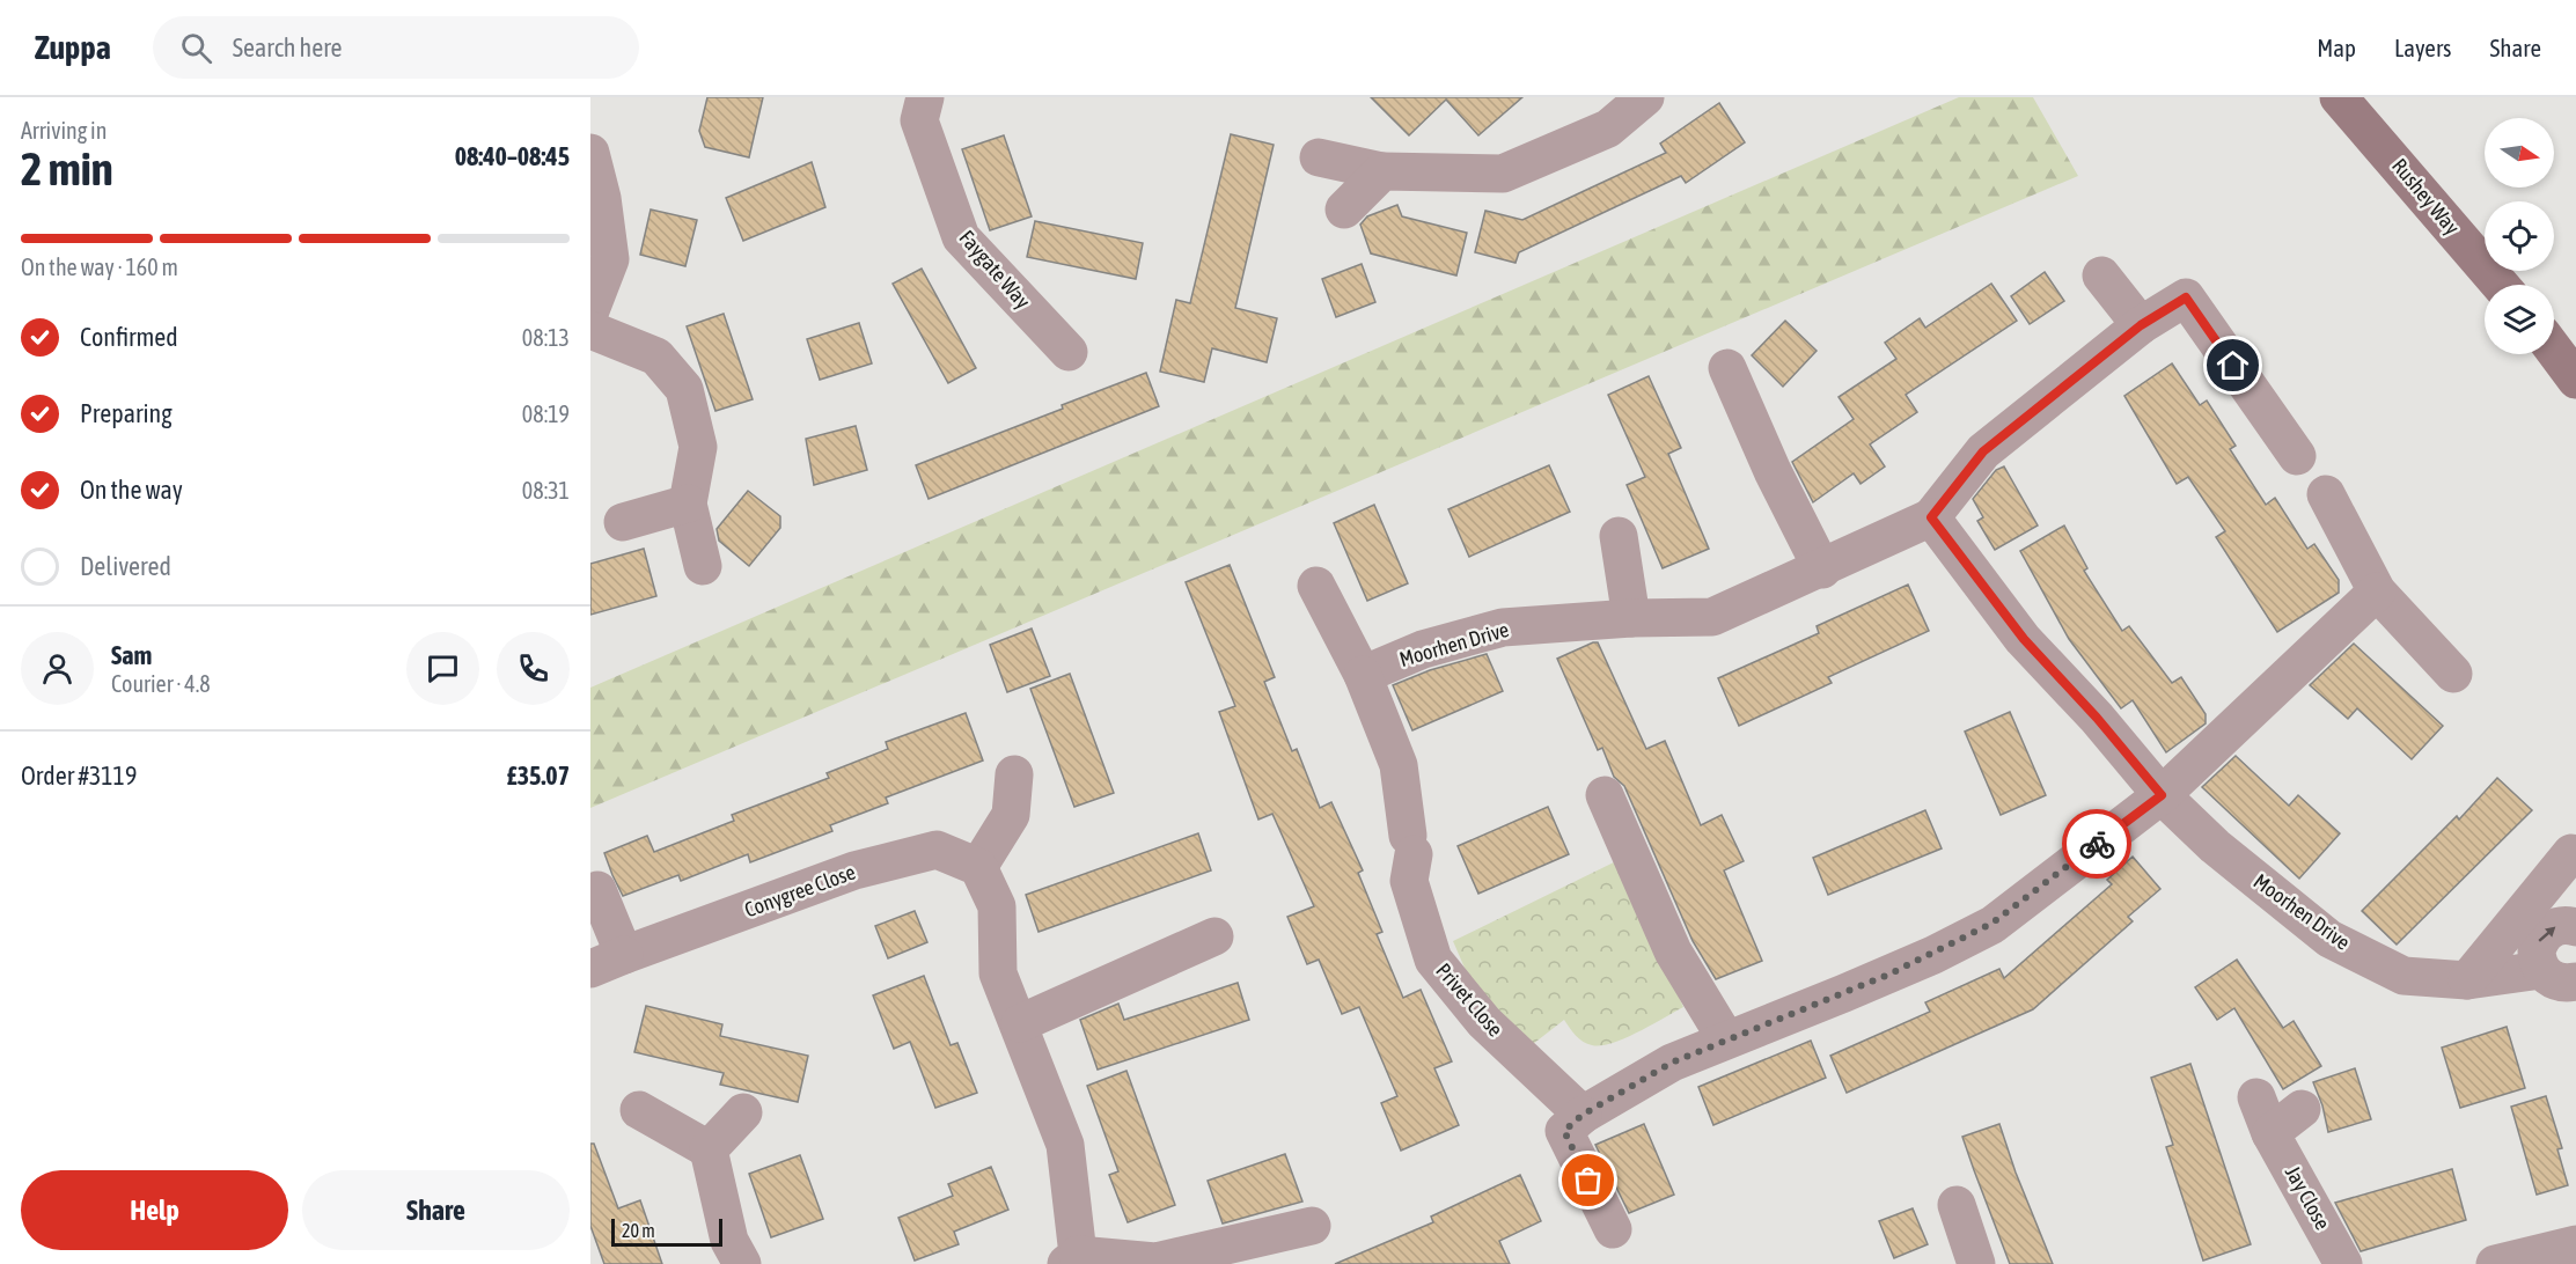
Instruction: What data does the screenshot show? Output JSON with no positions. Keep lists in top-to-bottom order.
{
  "streets": {
    "street": [
      "Rushey Way",
      "Faygate Way",
      "Moorhen Drive",
      "Conygree Close",
      "Privet Close",
      "Jay Close"
    ]
  },
  "crossings": [
    ["Moorhen Drive", "Privet Close"]
  ],
  "scale_bar": "20 m",
  "north": "right",
  "page": {
    "header": "Zuppa",
    "search": "Search here",
    "nav": ["Map", "Layers", "Share"],
    "heading": ["2 min", "Arriving in", "08:40–08:45"],
    "panel": [
      "Sam",
      "Courier · 4.8",
      "Order #3119",
      "£35.07"
    ],
    "bar": "On the way · 160 m",
    "list": [
      ["Confirmed", "08:13"],
      ["Preparing", "08:19"],
      ["On the way", "08:31"],
      "Delivered"
    ],
    "buttons": ["Help", "Share"],
    "scale": "20 m"
  }
}
